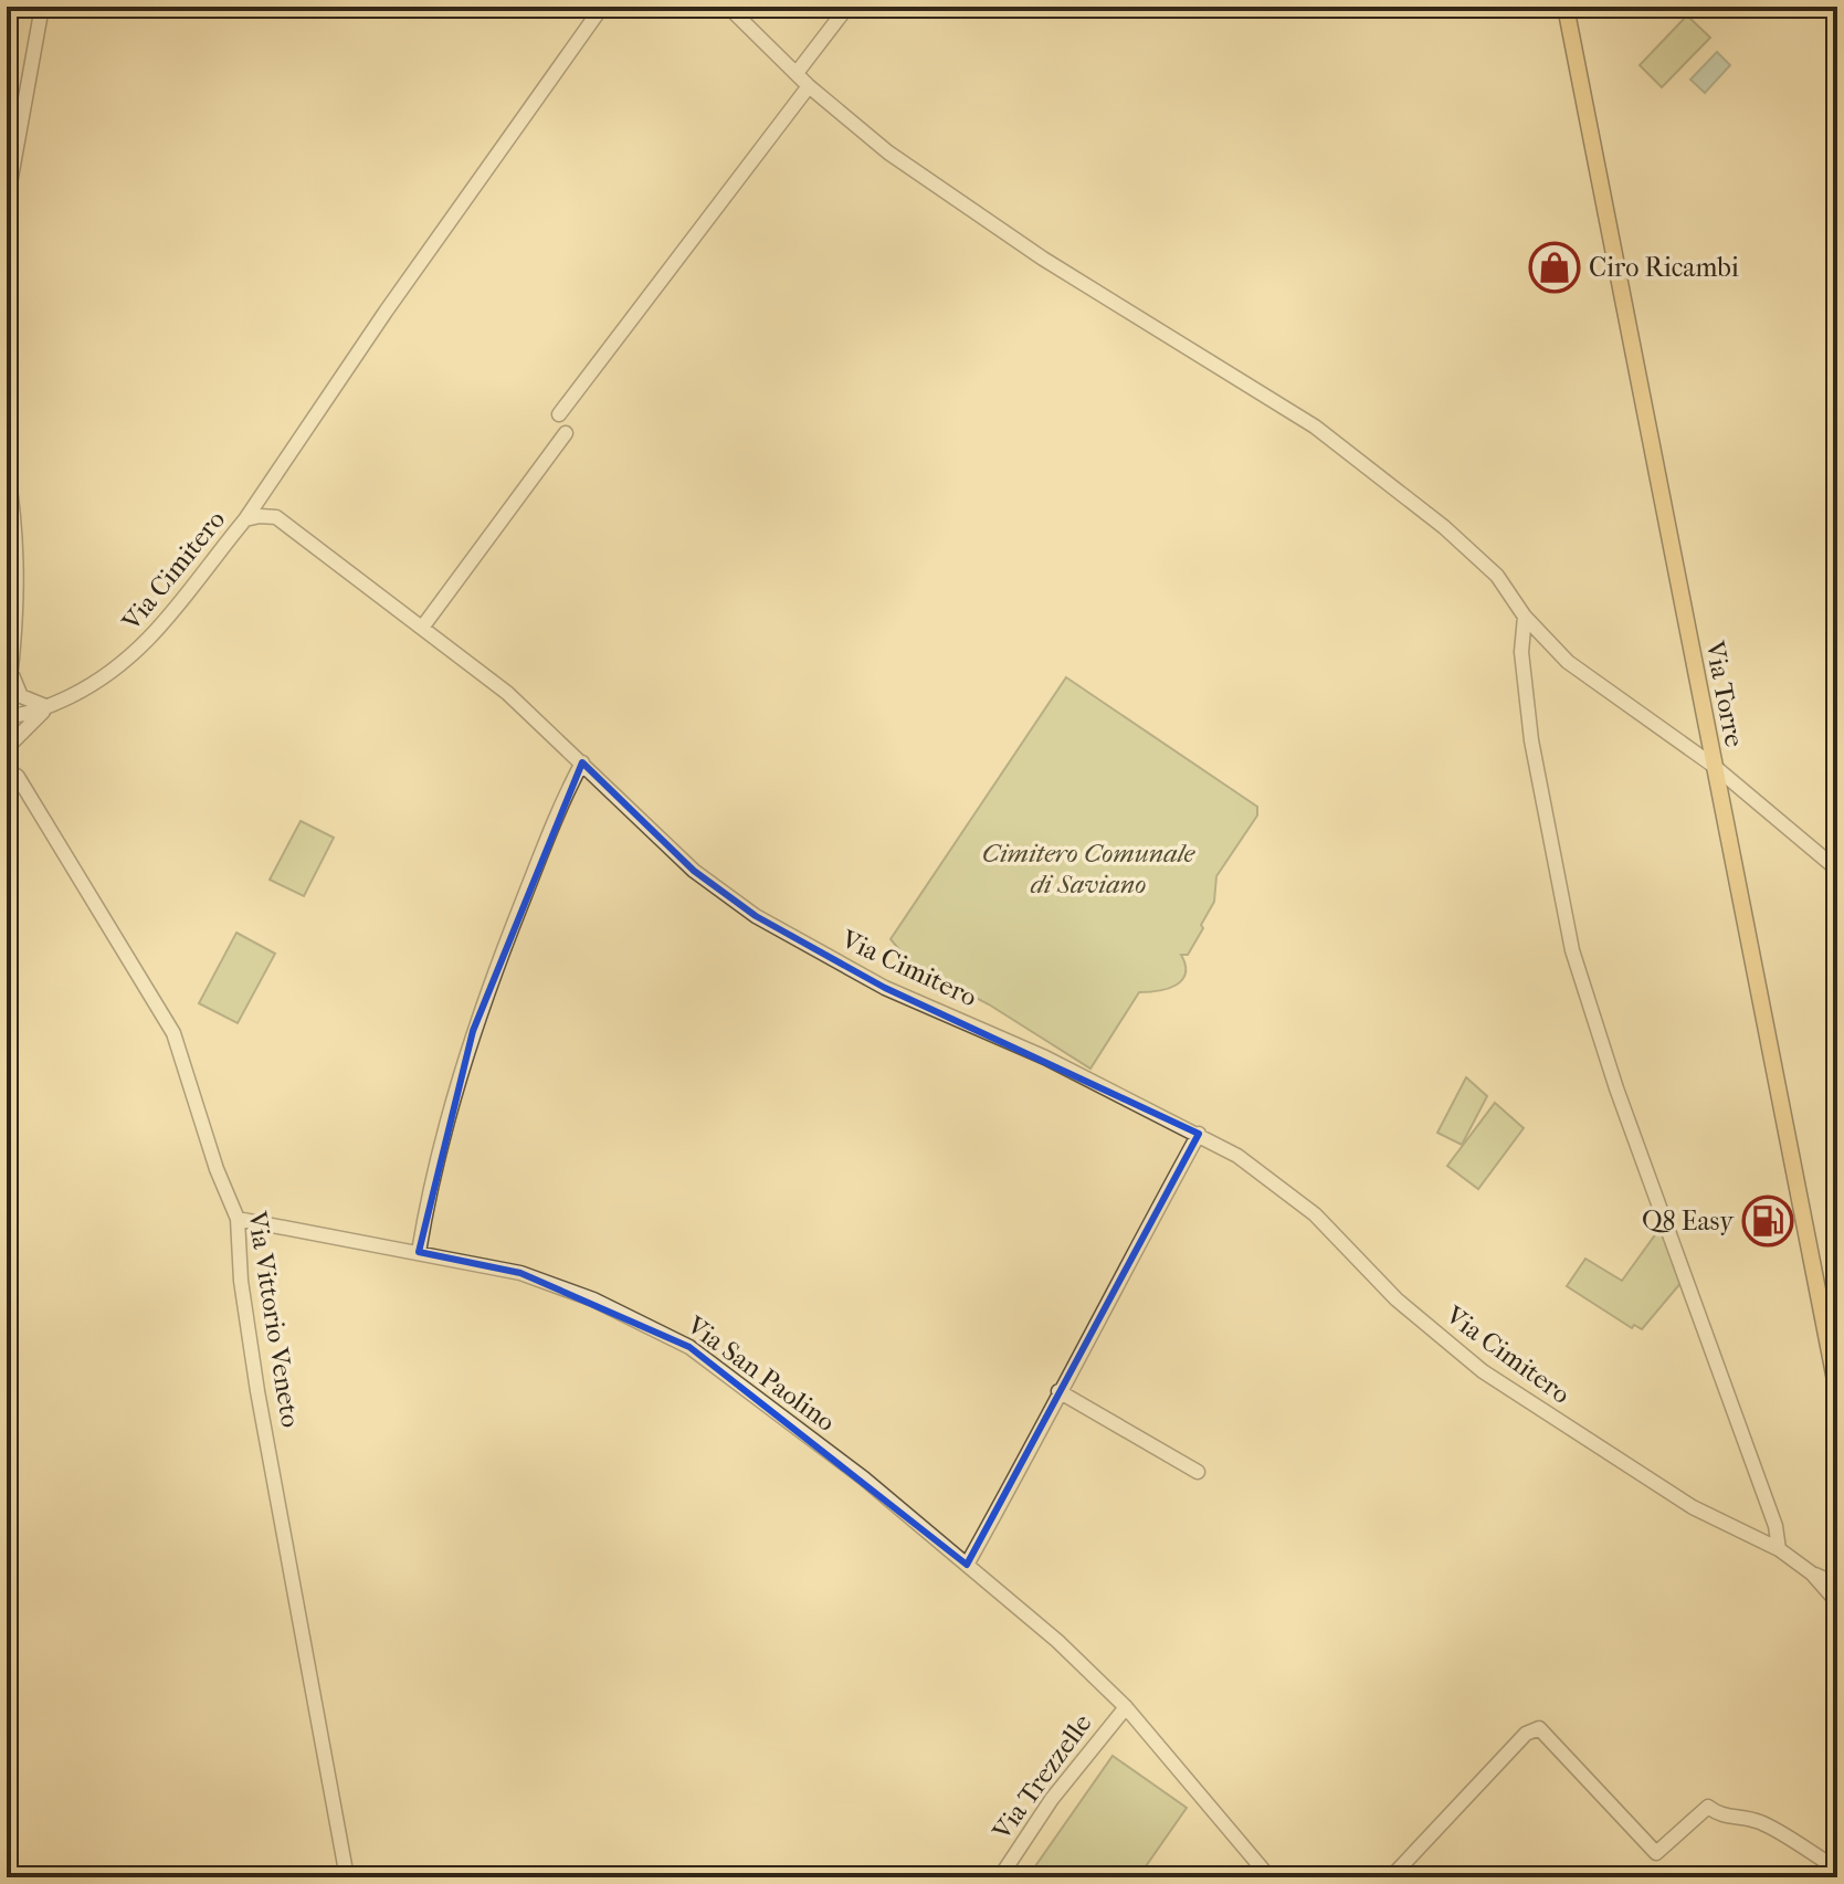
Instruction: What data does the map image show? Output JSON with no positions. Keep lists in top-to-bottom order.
{
  "streets": {
    "main road": ["Via Torre"],
    "street": [
      "Via Cimitero",
      "Via Vittorio Veneto",
      "Via San Paolino",
      "Via Trezzelle"
    ]
  },
  "crossings": [
    ["Via Vittorio Veneto", "Via San Paolino"],
    ["Via San Paolino", "Via Trezzelle"]
  ],
  "parks": ["Cimitero Comunale di Saviano"],
  "places": {
    "shop": ["Ciro Ricambi"],
    "fuel station": ["Q8 Easy"]
  }
}
